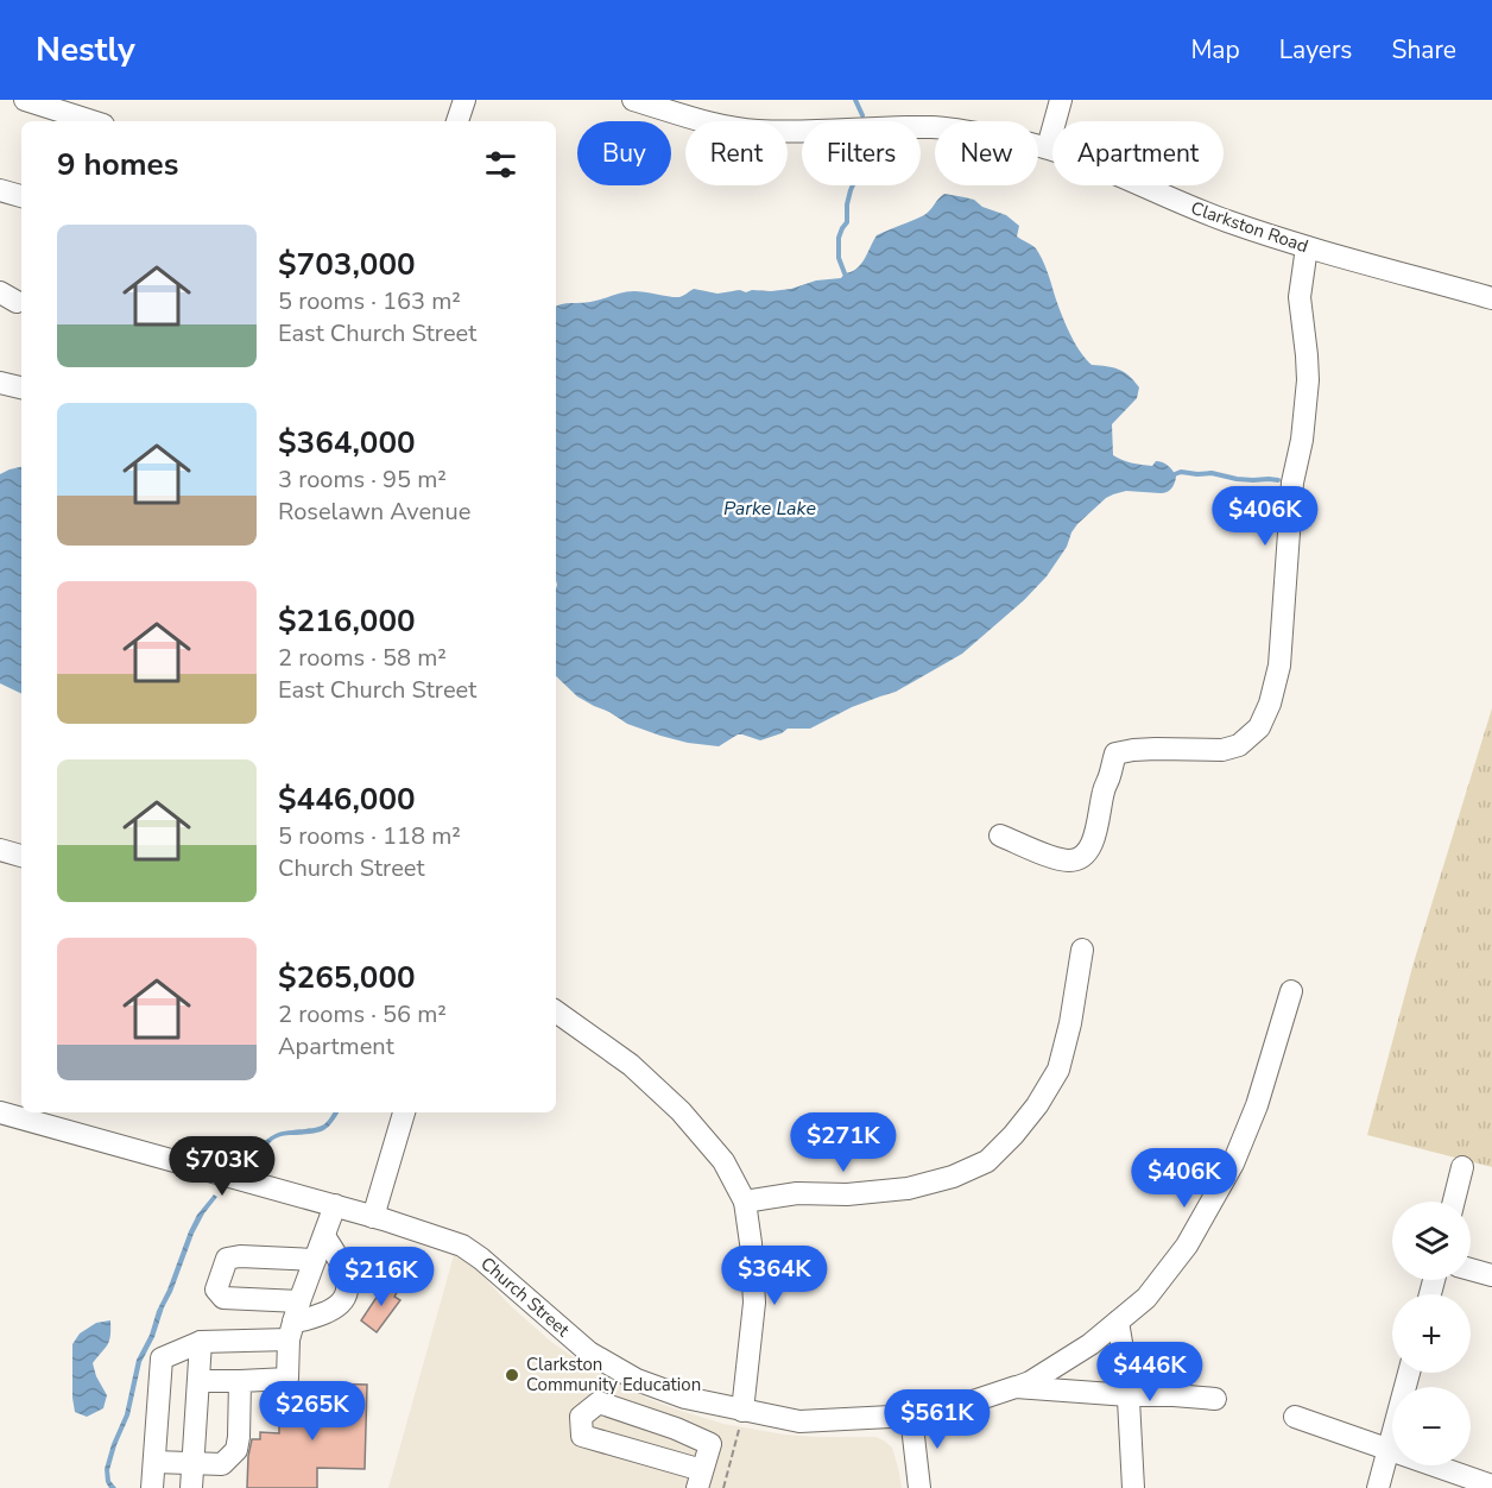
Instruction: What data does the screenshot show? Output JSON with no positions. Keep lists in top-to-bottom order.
{
  "streets": {
    "street": ["Clarkston Road", "Church Street"]
  },
  "water": ["Parke Lake"],
  "places": ["Clarkston Community Education"],
  "page": {
    "header": "Nestly",
    "nav": ["Map", "Layers", "Share"],
    "chip": [
      "Buy",
      "Rent",
      "Filters",
      "New",
      "Apartment"
    ],
    "heading": "9 homes",
    "list": [
      {
        "name": "$703,000",
        "note": "5 rooms · 163 m² · East Church Street"
      },
      {
        "name": "$364,000",
        "note": "3 rooms · 95 m² · Roselawn Avenue"
      },
      {
        "name": "$216,000",
        "note": "2 rooms · 58 m² · East Church Street"
      },
      {
        "name": "$446,000",
        "note": "5 rooms · 118 m² · Church Street"
      },
      {
        "name": "$265,000",
        "note": "2 rooms · 56 m² · Apartment"
      }
    ],
    "price": [
      "$406K",
      "$271K",
      "$703K",
      "$406K",
      "$364K",
      "$216K",
      "$446K",
      "$265K",
      "$561K"
    ],
    "map_buttons": ["+", "−"]
  }
}
